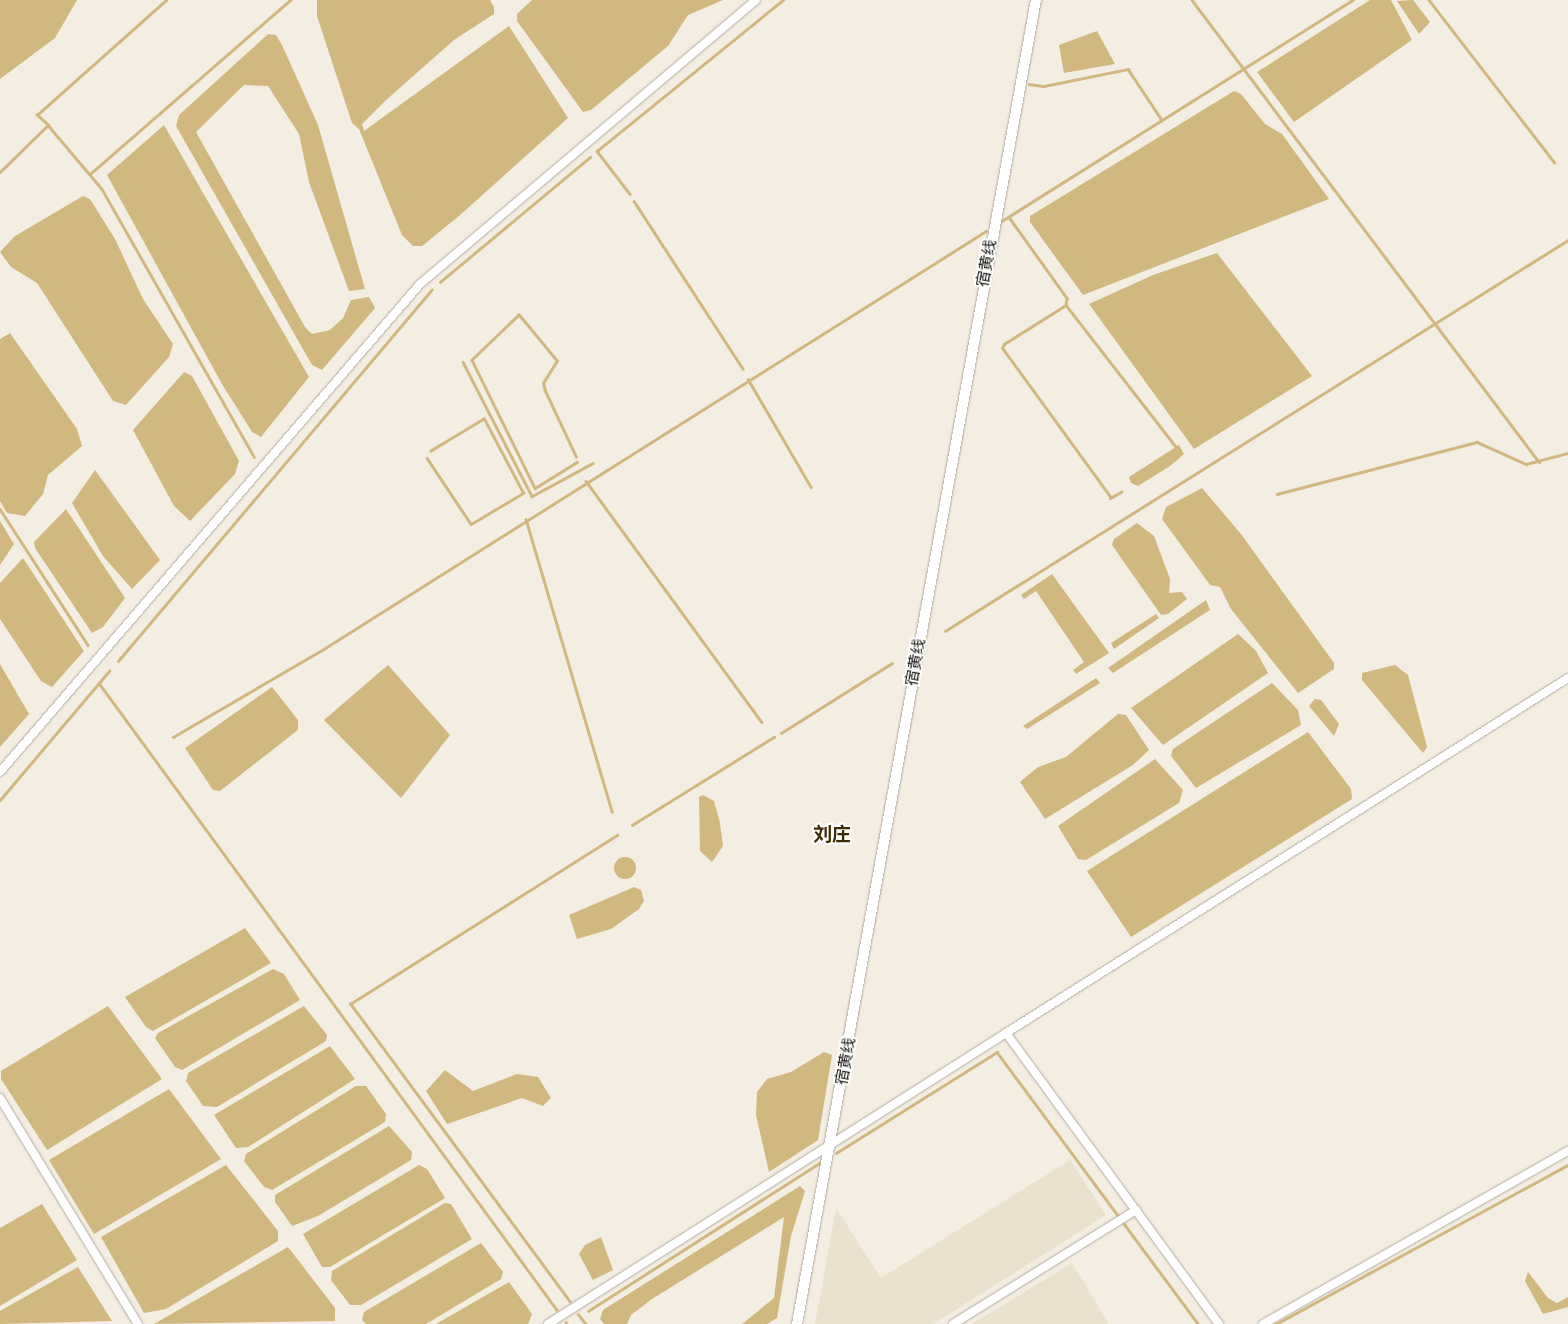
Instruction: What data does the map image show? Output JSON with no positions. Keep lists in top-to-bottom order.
{
  "streets": {
    "main road": ["宿黄线"]
  },
  "districts": ["刘庄"]
}
